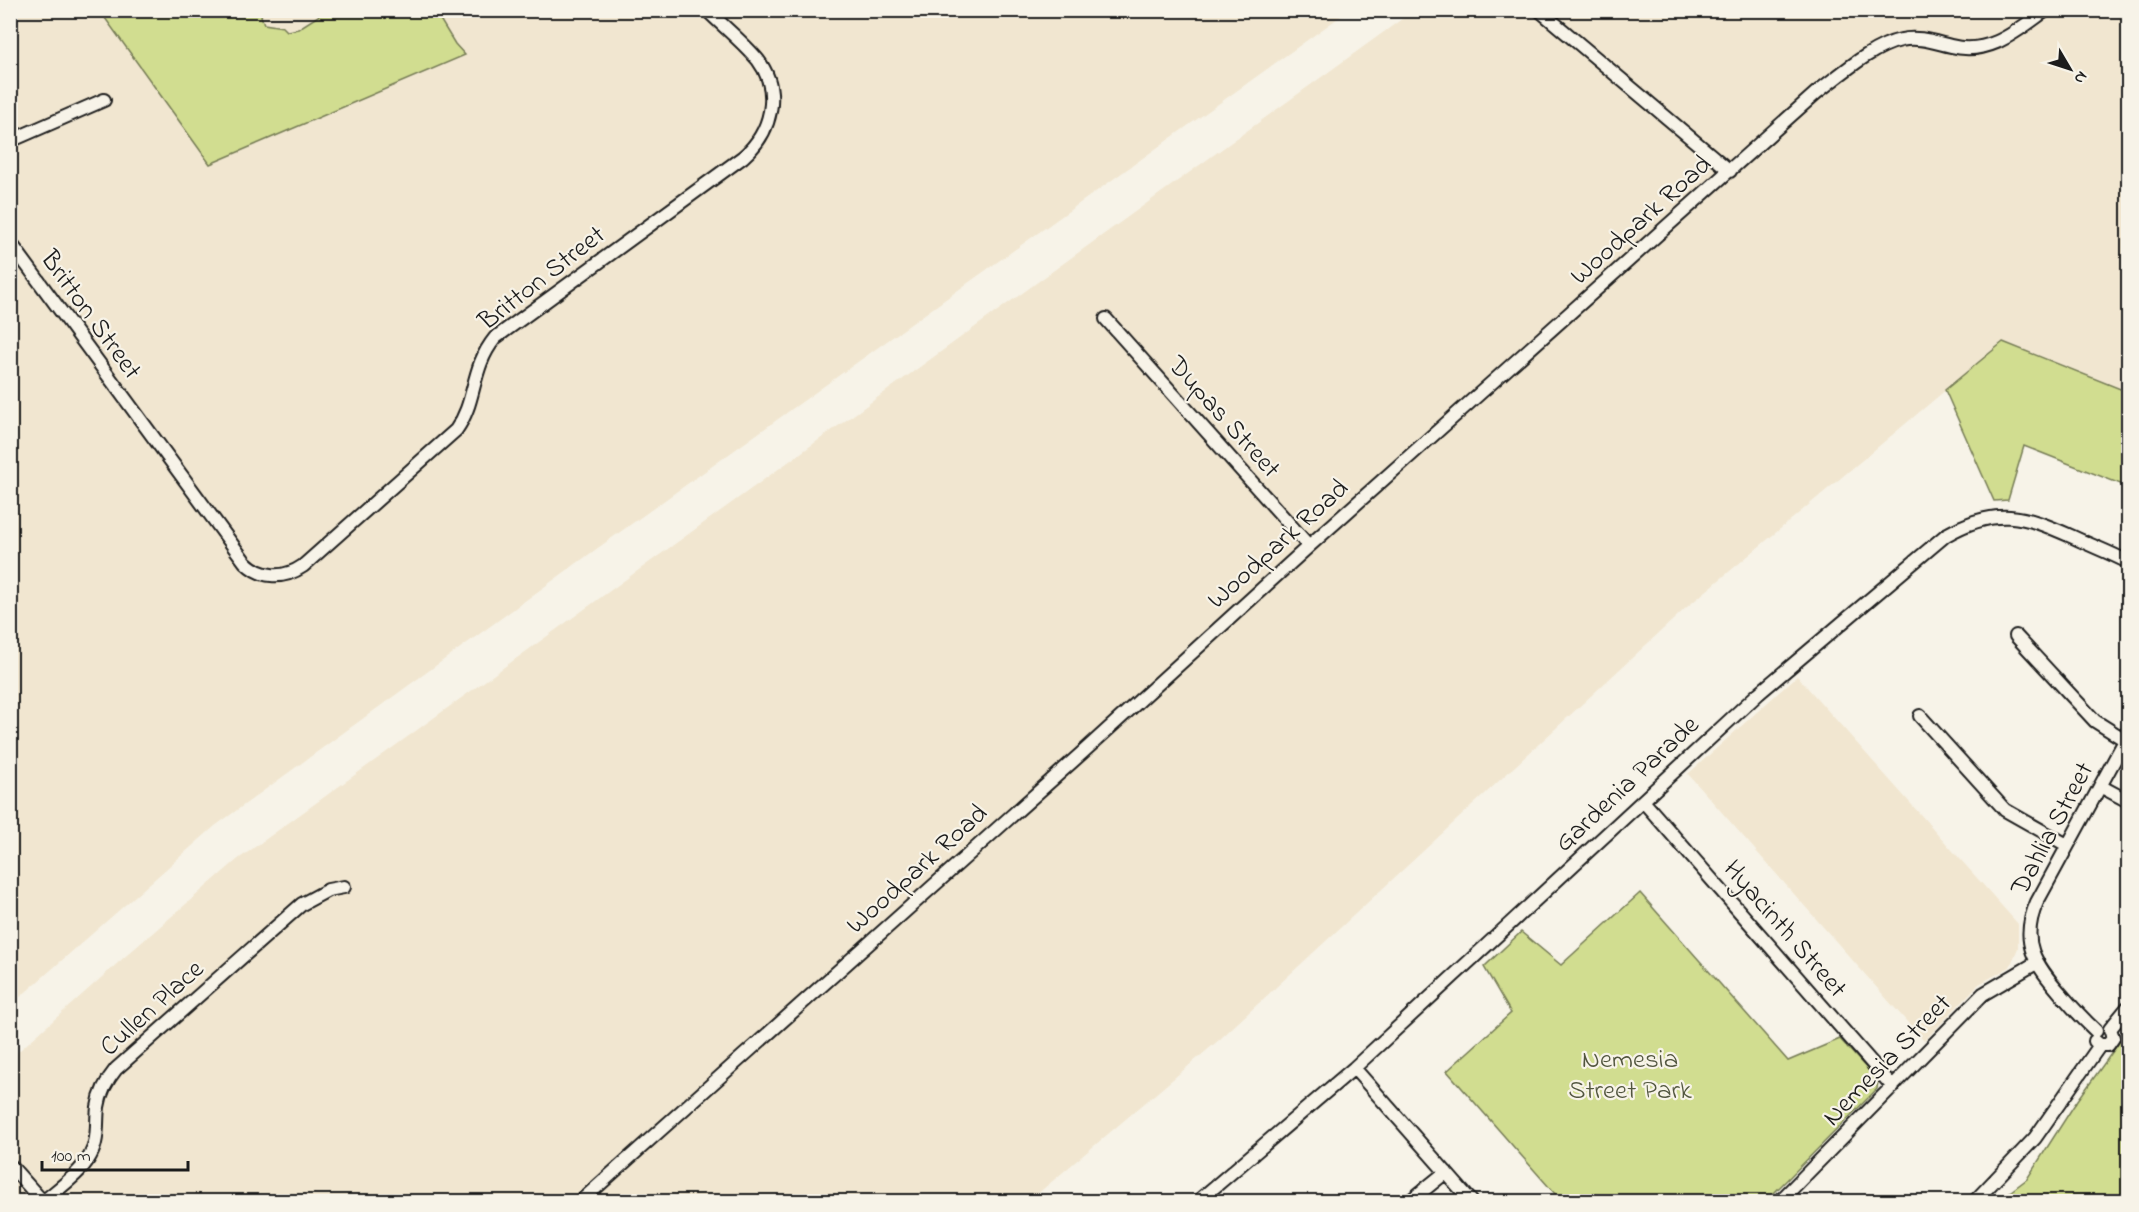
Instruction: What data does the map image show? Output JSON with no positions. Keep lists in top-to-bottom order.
{
  "streets": {
    "street": [
      "Woodpark Road",
      "Britton Street",
      "Dupas Street",
      "Gardenia Parade",
      "Dahlia Street",
      "Hyacinth Street",
      "Cullen Place",
      "Nemesia Street"
    ]
  },
  "crossings": [
    ["Woodpark Road", "Dupas Street"],
    ["Gardenia Parade", "Hyacinth Street"],
    ["Dahlia Street", "Nemesia Street"],
    ["Hyacinth Street", "Nemesia Street"]
  ],
  "parks": ["Nemesia Street Park"],
  "scale_bar": "100 m",
  "north": "bottom right"
}
